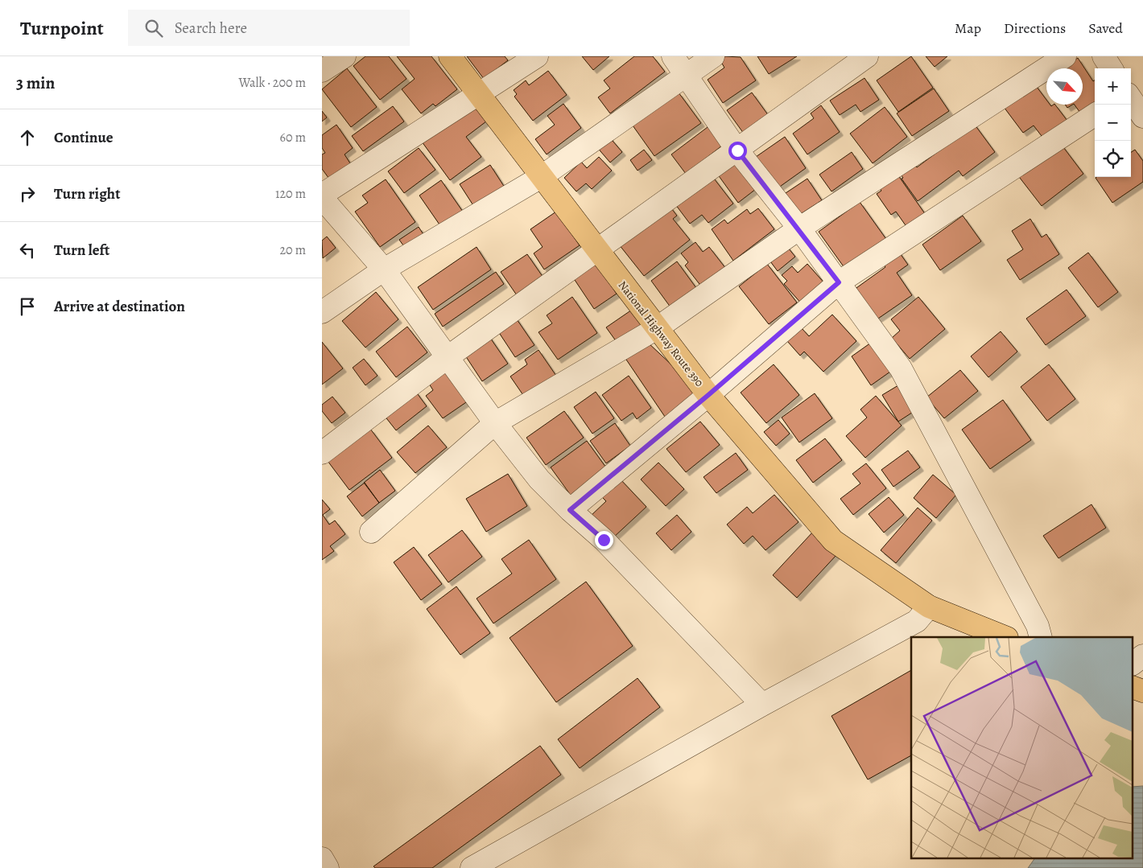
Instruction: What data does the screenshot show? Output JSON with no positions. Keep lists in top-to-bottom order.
{
  "streets": {
    "highway": ["National Highway Route 390"]
  },
  "north": "bottom right",
  "page": {
    "header": "Turnpoint",
    "search": "Search here",
    "nav": ["Map", "Directions", "Saved"],
    "heading": ["3 min", "Walk · 200 m"],
    "map_buttons": ["+", "−"],
    "list": [
      ["Continue", "60 m"],
      ["Turn right", "120 m"],
      ["Turn left", "20 m"],
      "Arrive at destination"
    ]
  }
}
